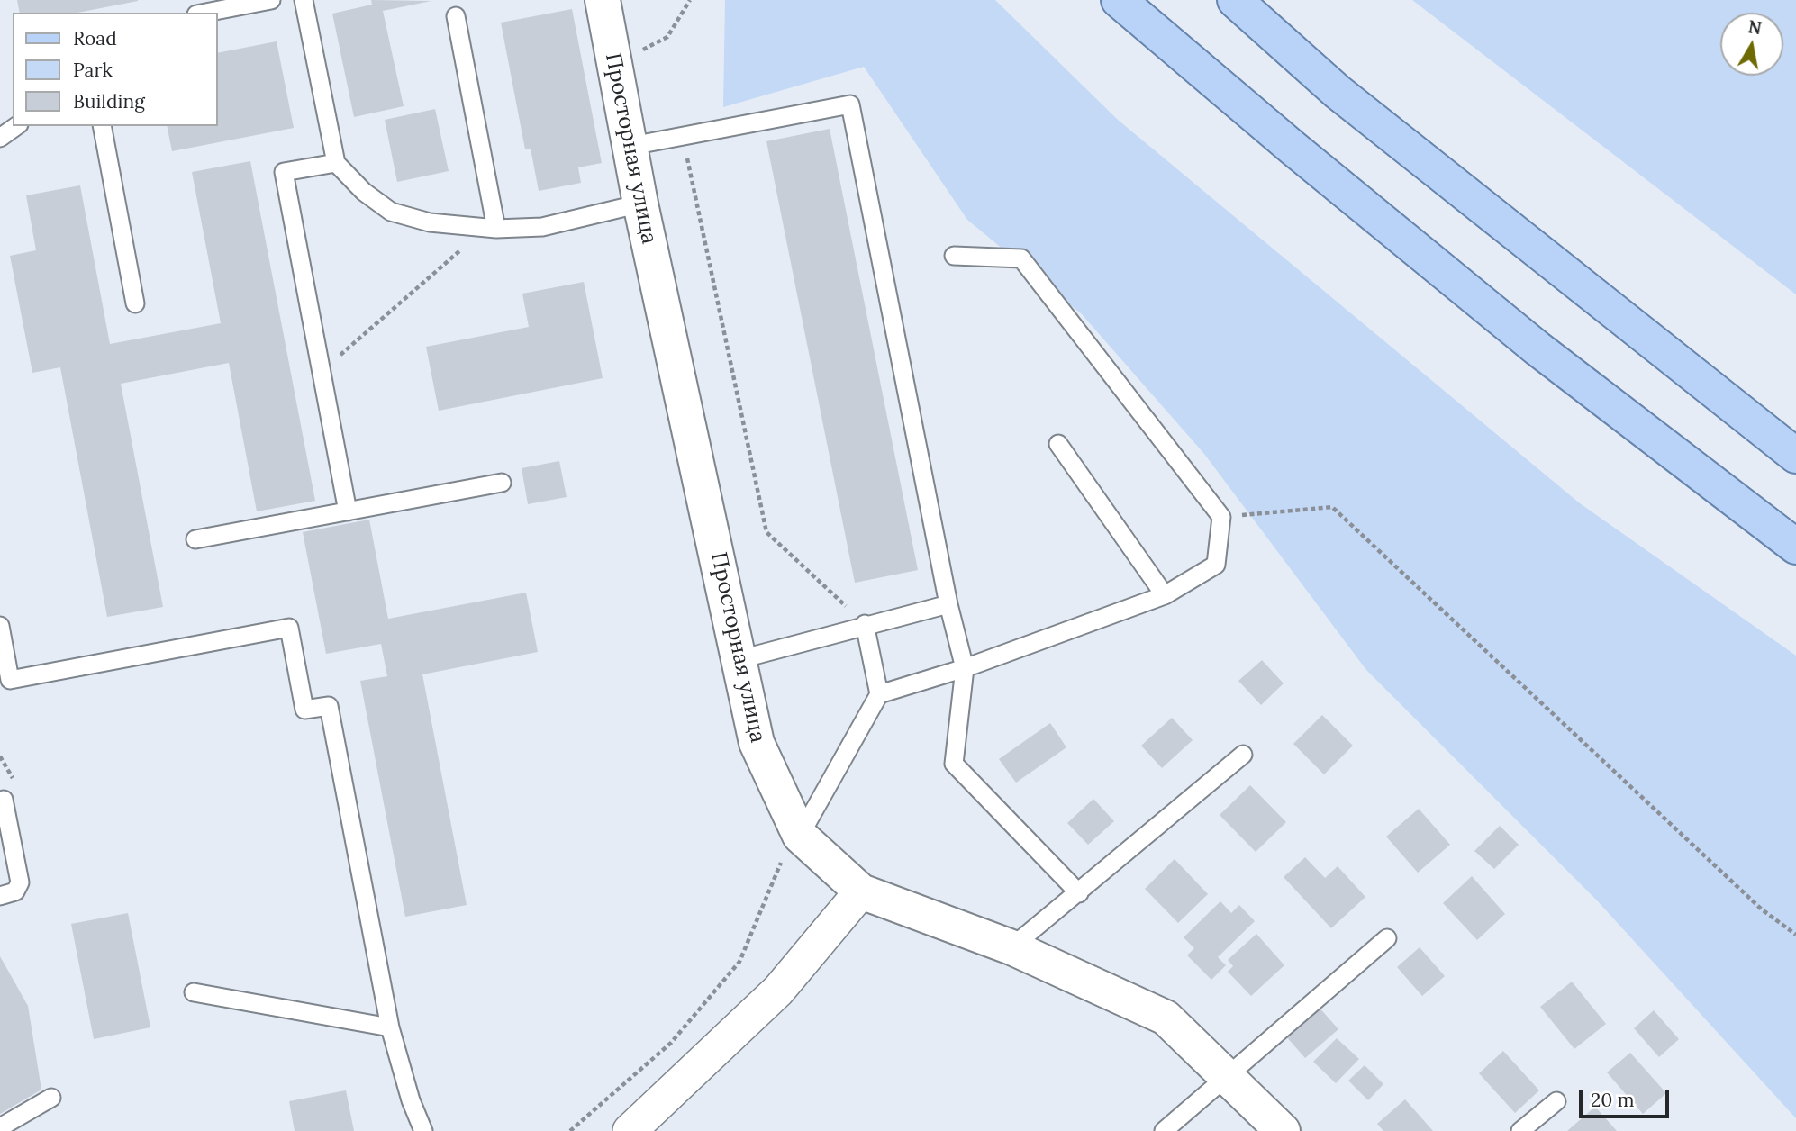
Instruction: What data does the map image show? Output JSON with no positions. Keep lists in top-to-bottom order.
{
  "streets": {
    "street": ["Просторная улица"]
  },
  "legend": ["Road", "Park", "Building"],
  "scale_bar": "20 m",
  "north": "top"
}
